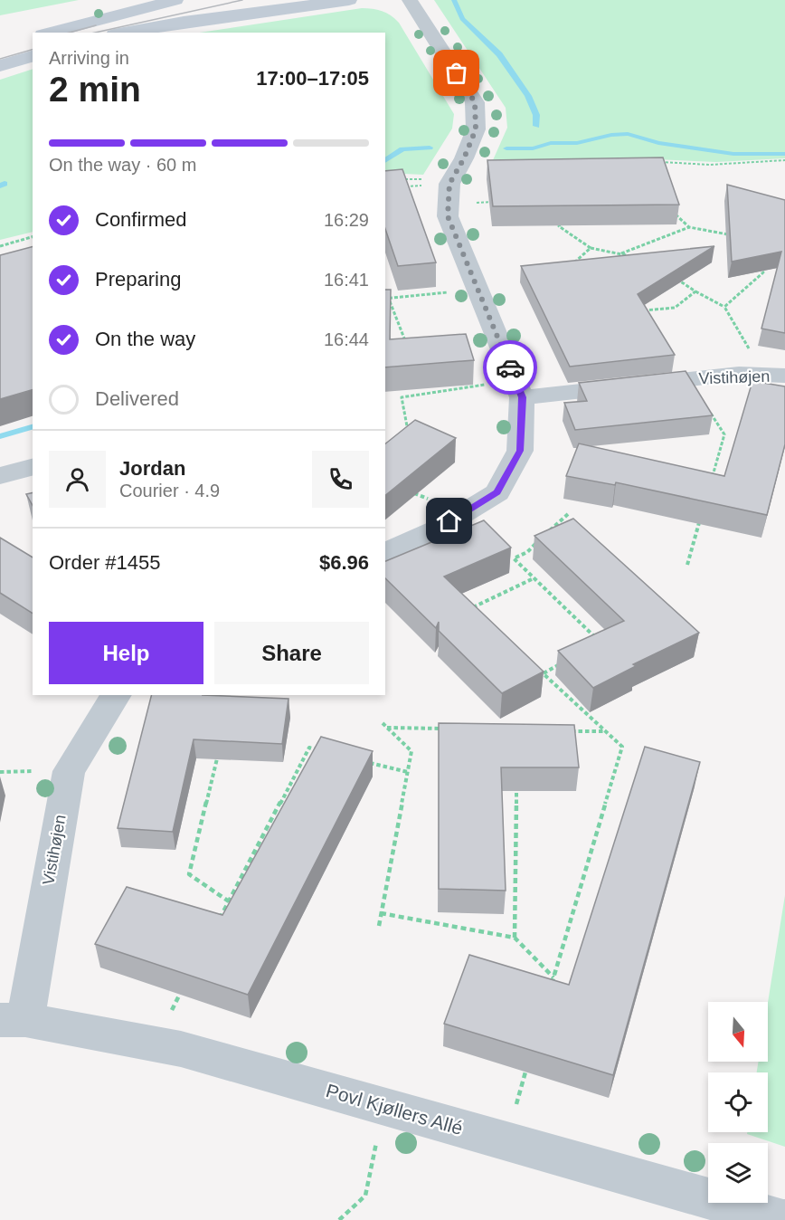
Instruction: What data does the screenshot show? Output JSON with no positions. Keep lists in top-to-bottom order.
{
  "streets": {
    "street": ["Vistihøjen", "Povl Kjøllers Allé"]
  },
  "crossings": [
    ["Vistihøjen", "Povl Kjøllers Allé"]
  ],
  "north": "bottom",
  "page": {
    "heading": ["2 min", "Arriving in", "17:00–17:05"],
    "panel": [
      "Jordan",
      "Courier · 4.9",
      "Order #1455",
      "$6.96"
    ],
    "bar": "On the way · 60 m",
    "list": [
      ["Confirmed", "16:29"],
      ["Preparing", "16:41"],
      ["On the way", "16:44"],
      "Delivered"
    ],
    "buttons": ["Help", "Share"]
  }
}
